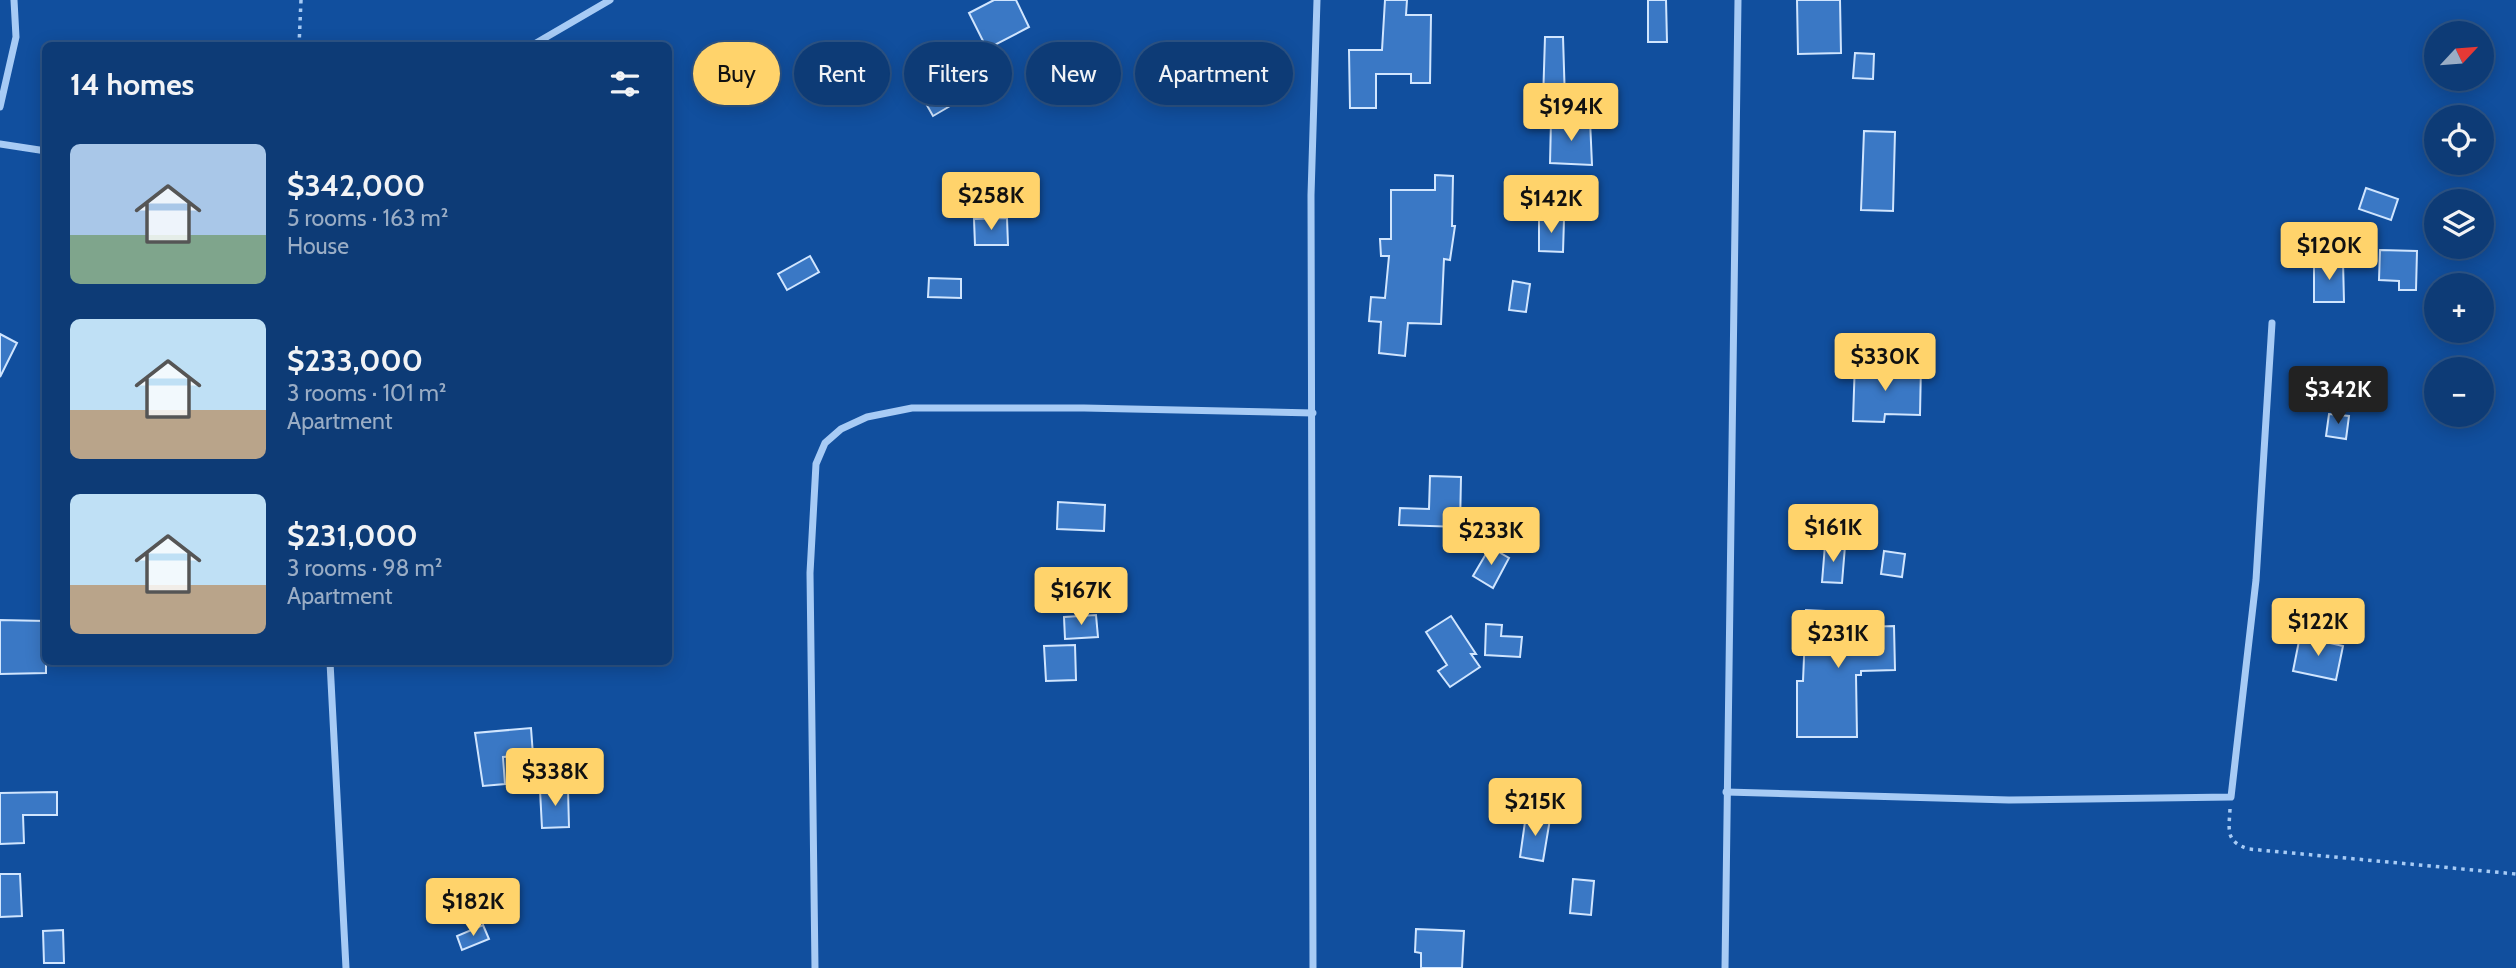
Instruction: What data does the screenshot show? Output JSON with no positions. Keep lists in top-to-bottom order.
{
  "north": "top right",
  "page": {
    "map_buttons": ["+", "−"],
    "chip": [
      "Buy",
      "Rent",
      "Filters",
      "New",
      "Apartment"
    ],
    "heading": "14 homes",
    "price": [
      "$194K",
      "$258K",
      "$142K",
      "$120K",
      "$330K",
      "$342K",
      "$161K",
      "$233K",
      "$167K",
      "$122K",
      "$231K",
      "$338K",
      "$215K",
      "$182K"
    ],
    "list": [
      {
        "name": "$342,000",
        "note": "5 rooms · 163 m² · House"
      },
      {
        "name": "$233,000",
        "note": "3 rooms · 101 m² · Apartment"
      },
      {
        "name": "$231,000",
        "note": "3 rooms · 98 m² · Apartment"
      }
    ]
  }
}
